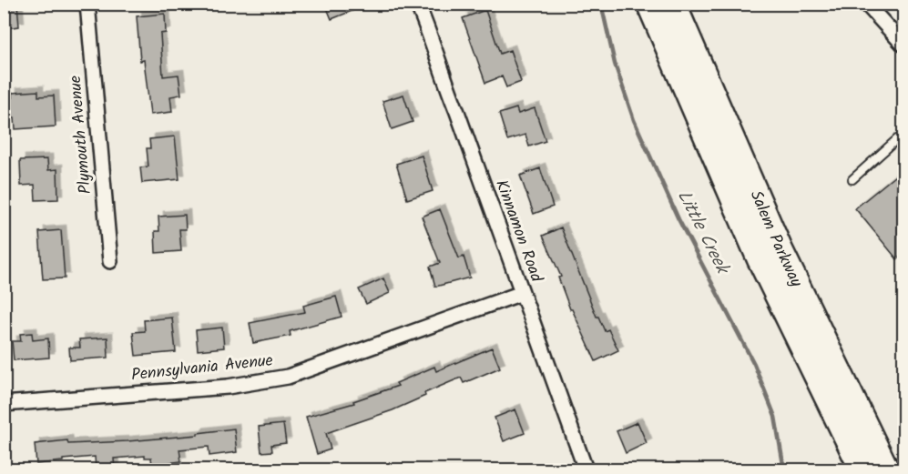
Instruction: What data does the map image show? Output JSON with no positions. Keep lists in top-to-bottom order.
{
  "streets": {
    "highway": ["Salem Parkway"],
    "street": ["Plymouth Avenue", "Kinnamon Road", "Pennsylvania Avenue"]
  },
  "crossings": [
    ["Kinnamon Road", "Pennsylvania Avenue"]
  ],
  "water": ["Little Creek"]
}
